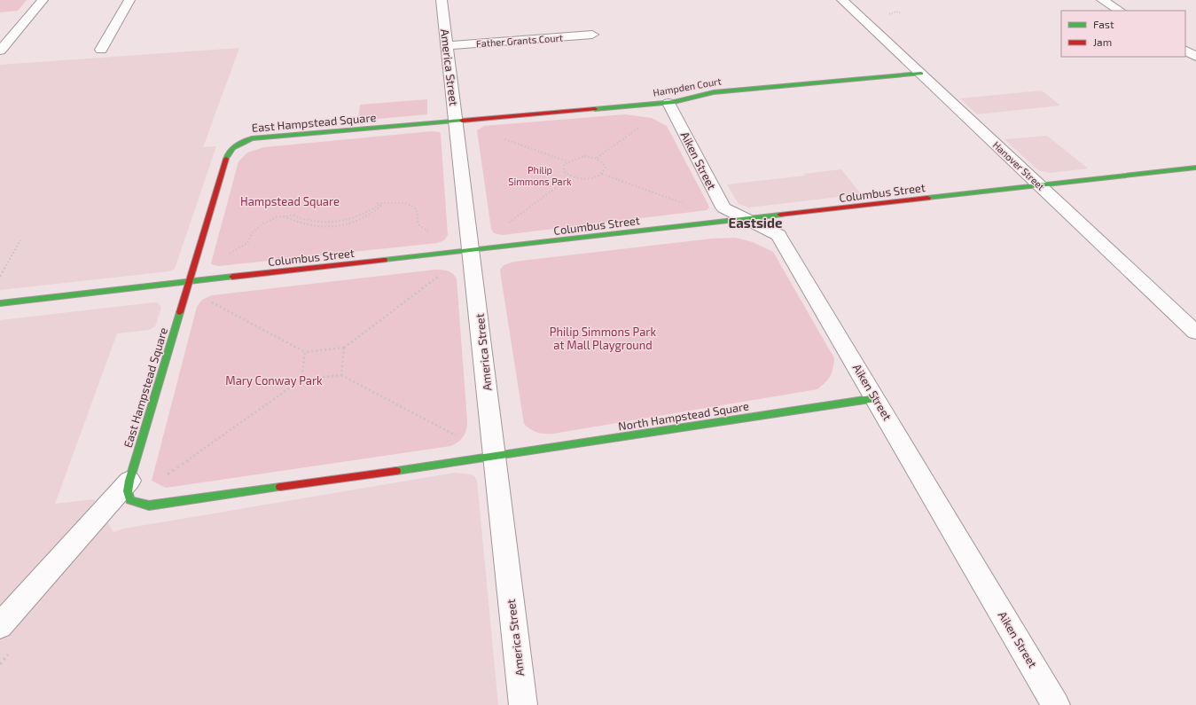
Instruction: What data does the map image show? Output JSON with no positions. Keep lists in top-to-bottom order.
{
  "streets": {
    "street": [
      "Father Grants Court",
      "America Street",
      "Hampden Court",
      "East Hampstead Square",
      "Aiken Street",
      "Hanover Street",
      "Columbus Street",
      "North Hampstead Square"
    ]
  },
  "crossings": [
    ["Father Grants Court", "America Street"],
    ["America Street", "Hampden Court"],
    ["America Street", "East Hampstead Square"],
    ["America Street", "Columbus Street"],
    ["America Street", "North Hampstead Square"],
    ["Hampden Court", "East Hampstead Square"],
    ["Hampden Court", "Aiken Street"],
    ["Hampden Court", "Hanover Street"],
    ["East Hampstead Square", "Columbus Street"],
    ["East Hampstead Square", "North Hampstead Square"],
    ["Aiken Street", "Columbus Street"],
    ["Aiken Street", "North Hampstead Square"],
    ["Hanover Street", "Columbus Street"]
  ],
  "districts": ["Eastside"],
  "parks": [
    "Philip Simmons Park",
    "Hampstead Square",
    "Philip Simmons Park at Mall Playground",
    "Mary Conway Park"
  ],
  "legend": ["Fast", "Jam"]
}
